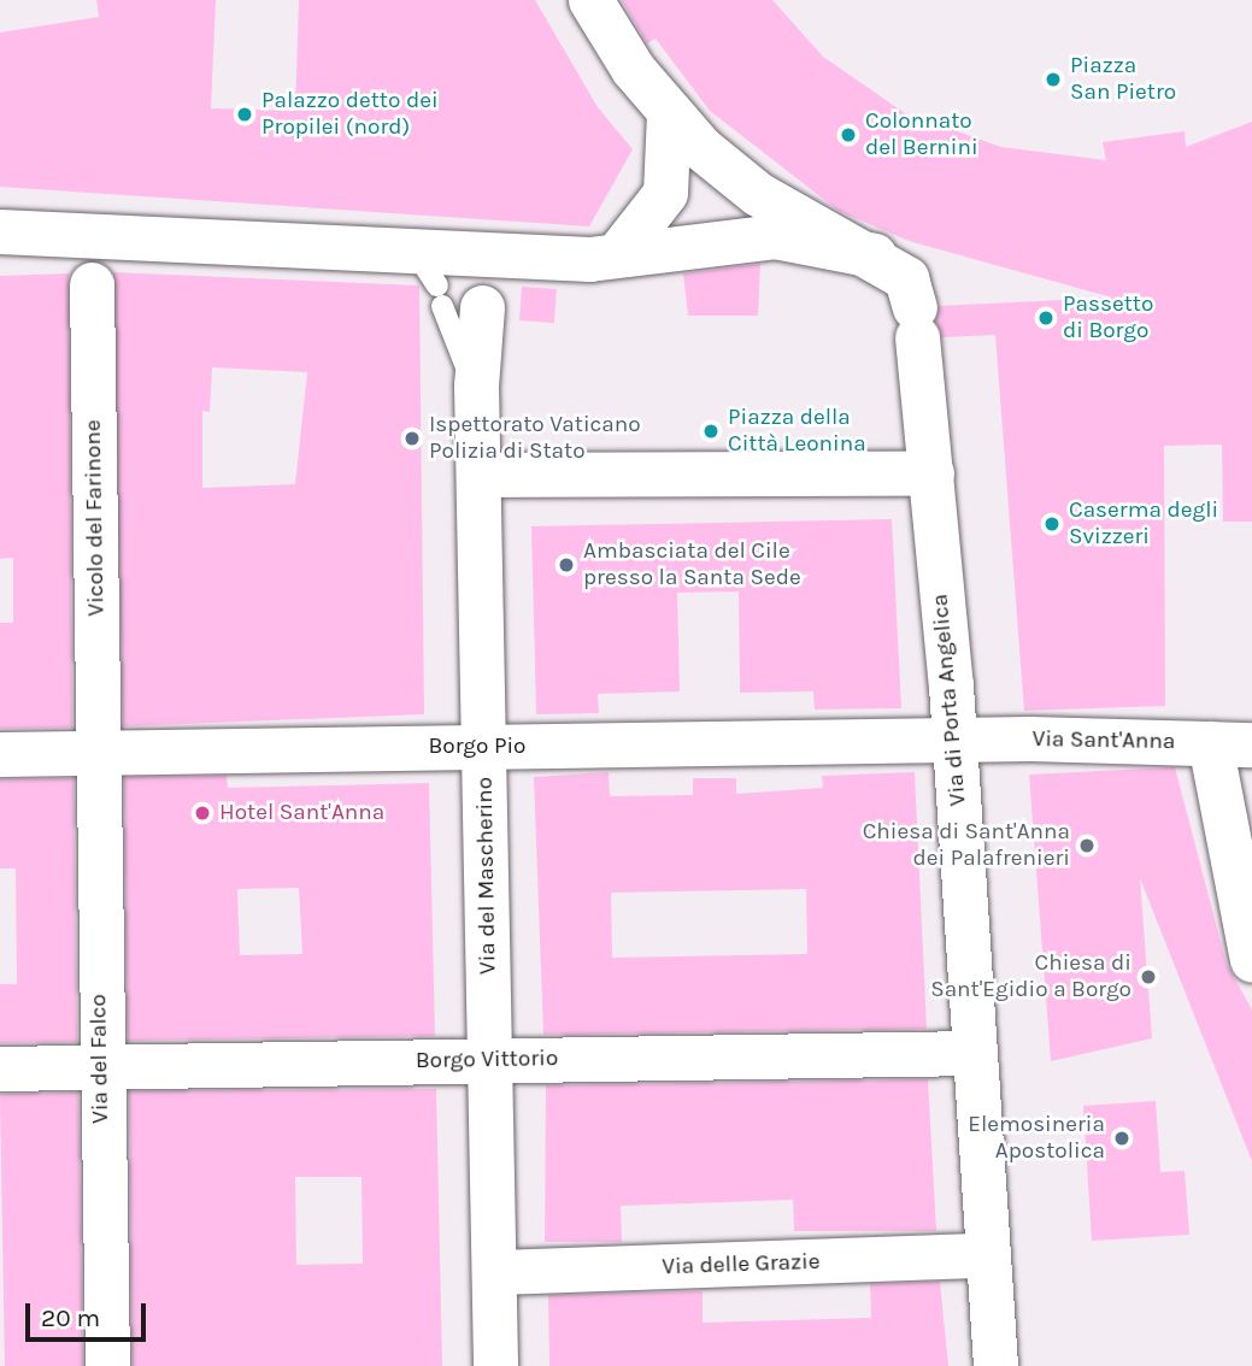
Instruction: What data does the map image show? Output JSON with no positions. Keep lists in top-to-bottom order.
{
  "streets": {
    "street": [
      "Vicolo del Farinone",
      "Via di Porta Angelica",
      "Via Sant'Anna",
      "Borgo Pio",
      "Via del Mascherino",
      "Via del Falco",
      "Borgo Vittorio",
      "Via delle Grazie"
    ]
  },
  "crossings": [
    ["Vicolo del Farinone", "Borgo Pio"],
    ["Vicolo del Farinone", "Via del Falco"],
    ["Via di Porta Angelica", "Via Sant'Anna"],
    ["Via di Porta Angelica", "Borgo Pio"],
    ["Via di Porta Angelica", "Borgo Vittorio"],
    ["Via di Porta Angelica", "Via delle Grazie"],
    ["Via Sant'Anna", "Borgo Pio"],
    ["Borgo Pio", "Via del Mascherino"],
    ["Borgo Pio", "Via del Falco"],
    ["Via del Mascherino", "Borgo Vittorio"],
    ["Via del Mascherino", "Via delle Grazie"],
    ["Via del Falco", "Borgo Vittorio"]
  ],
  "places": [
    "Piazza San Pietro",
    "Palazzo detto dei Propilei (nord)",
    "Colonnato del Bernini",
    "Passetto di Borgo",
    "Piazza della Città Leonina",
    "Ispettorato Vaticano Polizia di Stato",
    "Caserma degli Svizzeri",
    "Ambasciata del Cile presso la Santa Sede",
    "Hotel Sant'Anna",
    "Chiesa di Sant'Anna dei Palafrenieri",
    "Chiesa di Sant'Egidio a Borgo",
    "Elemosineria Apostolica"
  ],
  "scale_bar": "20 m"
}
